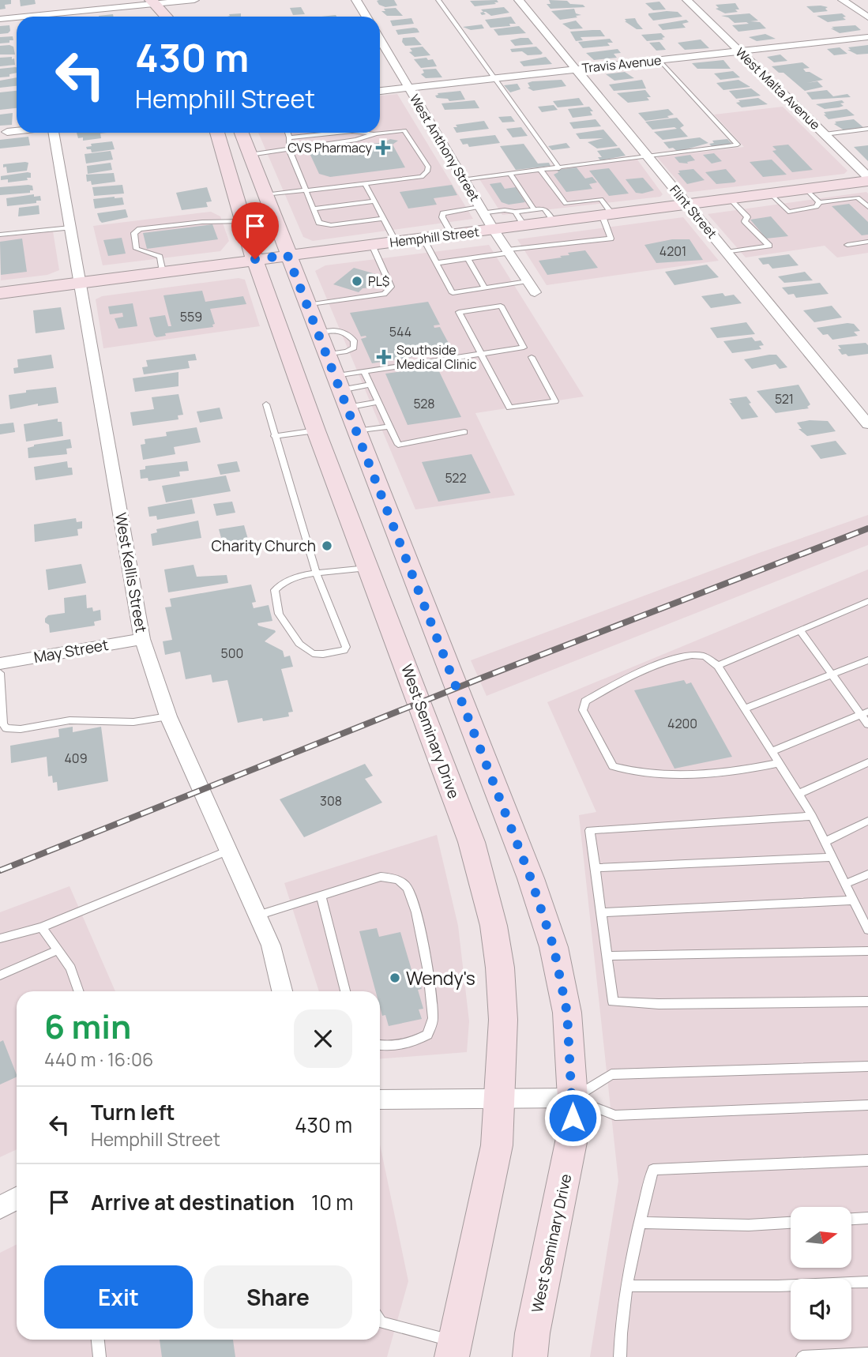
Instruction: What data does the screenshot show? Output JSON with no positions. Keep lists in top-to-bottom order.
{
  "streets": {
    "main road": ["Hemphill Street", "West Seminary Drive"],
    "street": [
      "Travis Avenue",
      "West Malta Avenue",
      "West Anthony Street",
      "Flint Street",
      "West Kellis Street",
      "May Street"
    ]
  },
  "crossings": [
    ["Travis Avenue", "West Malta Avenue"],
    ["Travis Avenue", "West Anthony Street"],
    ["Travis Avenue", "Flint Street"],
    ["West Anthony Street", "Hemphill Street"],
    ["Flint Street", "Hemphill Street"],
    ["Hemphill Street", "West Kellis Street"],
    ["Hemphill Street", "West Seminary Drive"],
    ["West Kellis Street", "May Street"]
  ],
  "places": {
    "health": ["CVS Pharmacy", "Southside Medical Clinic"],
    "other": ["PL$", "Charity Church", "Wendy's"]
  },
  "house_numbers": [
    "4201",
    "559",
    "544",
    "521",
    "528",
    "522",
    "500",
    "4200",
    "409",
    "308"
  ],
  "north": "right",
  "page": {
    "turn": ["430 m", "Hemphill Street"],
    "heading": ["6 min", "440 m · 16:06"],
    "list": [
      {
        "name": "Turn left",
        "note": "Hemphill Street",
        "value": "430 m"
      },
      {
        "name": "Arrive at destination",
        "value": "10 m"
      }
    ],
    "buttons": ["Exit", "Share"]
  }
}
